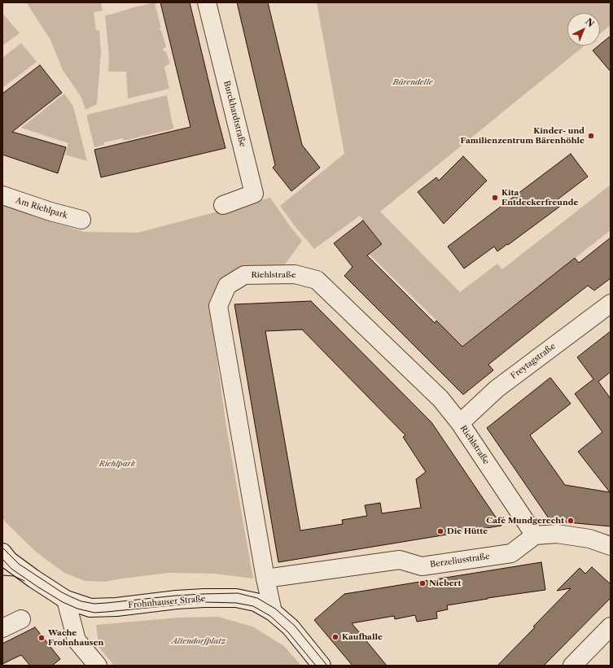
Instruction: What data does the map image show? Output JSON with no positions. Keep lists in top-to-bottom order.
{
  "streets": {
    "street": [
      "Burckhardtstraße",
      "Am Riehlpark",
      "Riehlstraße",
      "Freytagstraße",
      "Berzeliusstraße",
      "Frohnhauser Straße"
    ]
  },
  "crossings": [
    ["Riehlstraße", "Freytagstraße"],
    ["Riehlstraße", "Berzeliusstraße"],
    ["Riehlstraße", "Frohnhauser Straße"]
  ],
  "parks": ["Bärendelle", "Riehlpark", "Altendorfplatz"],
  "places": [
    "Kinder- und Familienzentrum Bärenhöhle",
    "Kita Entdeckerfreunde",
    "Café Mundgerecht",
    "Die Hütte",
    "Niebert",
    "Kaufhalle",
    "Wache Frohnhausen"
  ],
  "north": "top right"
}
